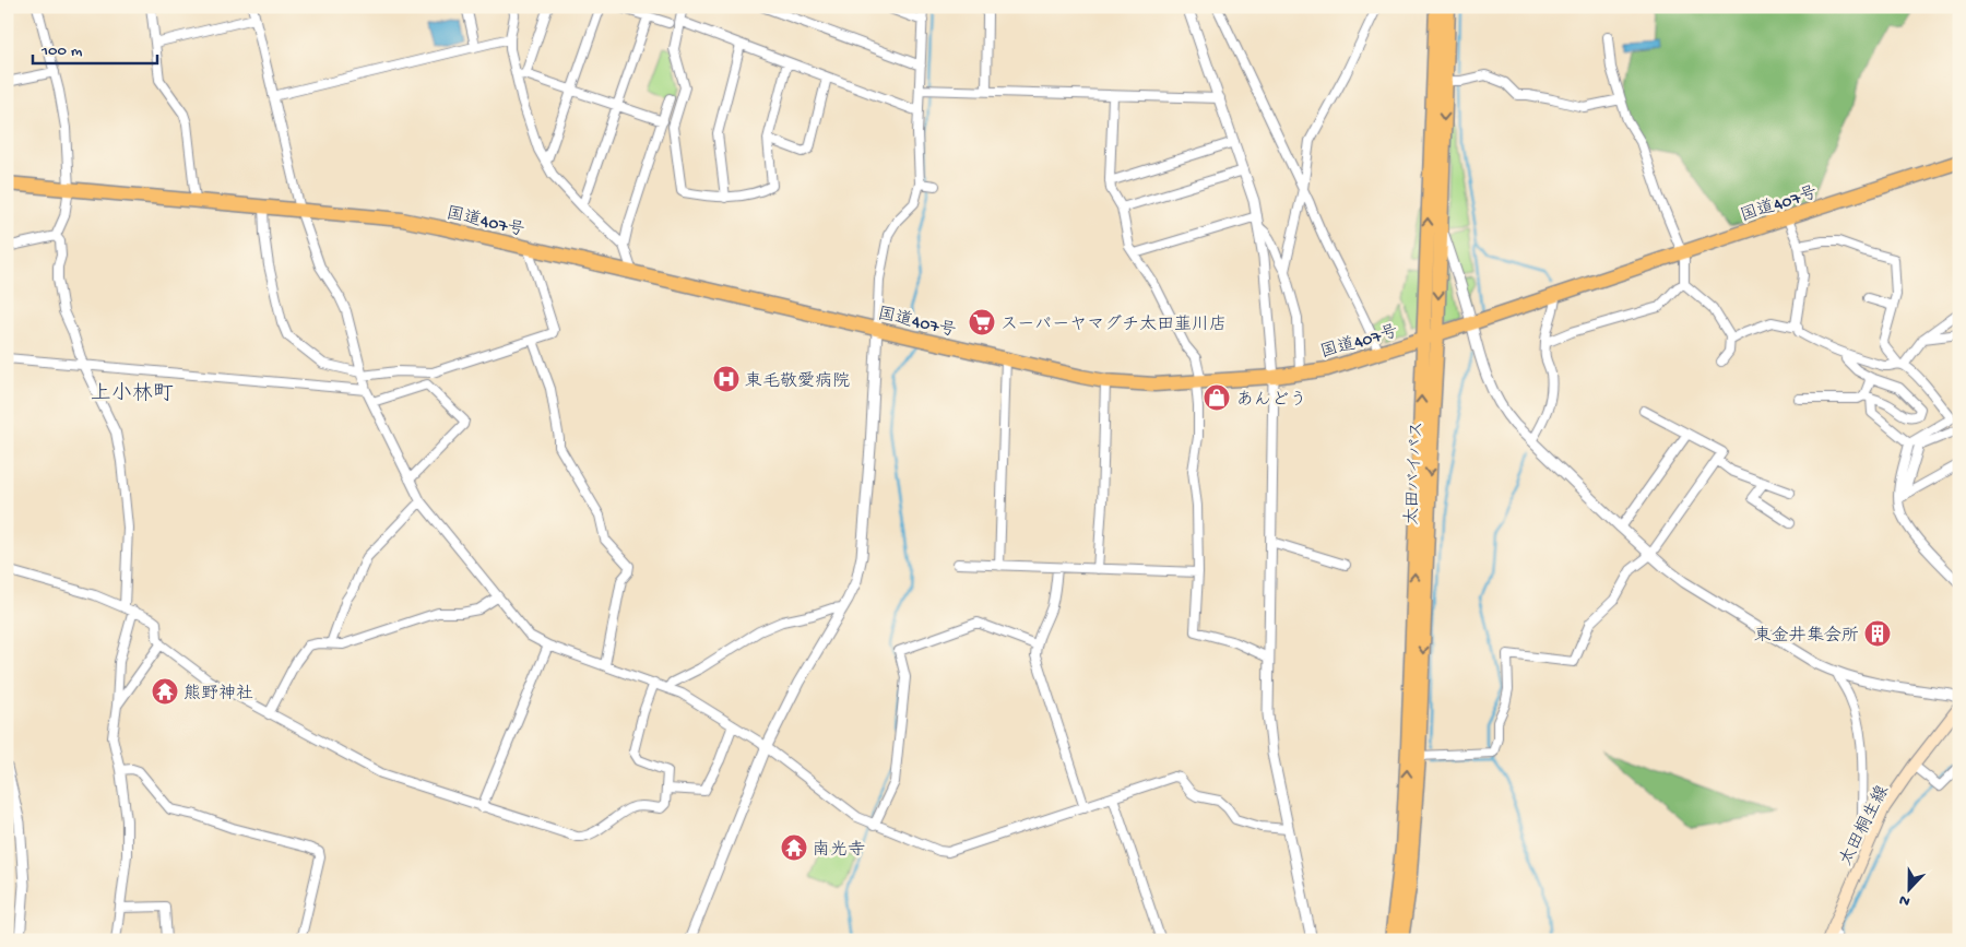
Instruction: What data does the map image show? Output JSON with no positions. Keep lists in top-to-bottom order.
{
  "streets": {
    "highway": ["国道407号", "太田バイパス"],
    "main road": ["太田桐生線"]
  },
  "crossings": [
    ["国道407号", "太田バイパス"]
  ],
  "districts": ["上小林町"],
  "places": {
    "supermarket": ["スーパーヤマグチ太田韮川店"],
    "hospital": ["東毛敬愛病院"],
    "shop": ["あんどう"],
    "building": ["東金井集会所"],
    "temple": ["熊野神社", "南光寺"]
  },
  "scale_bar": "100 m",
  "north": "bottom"
}
